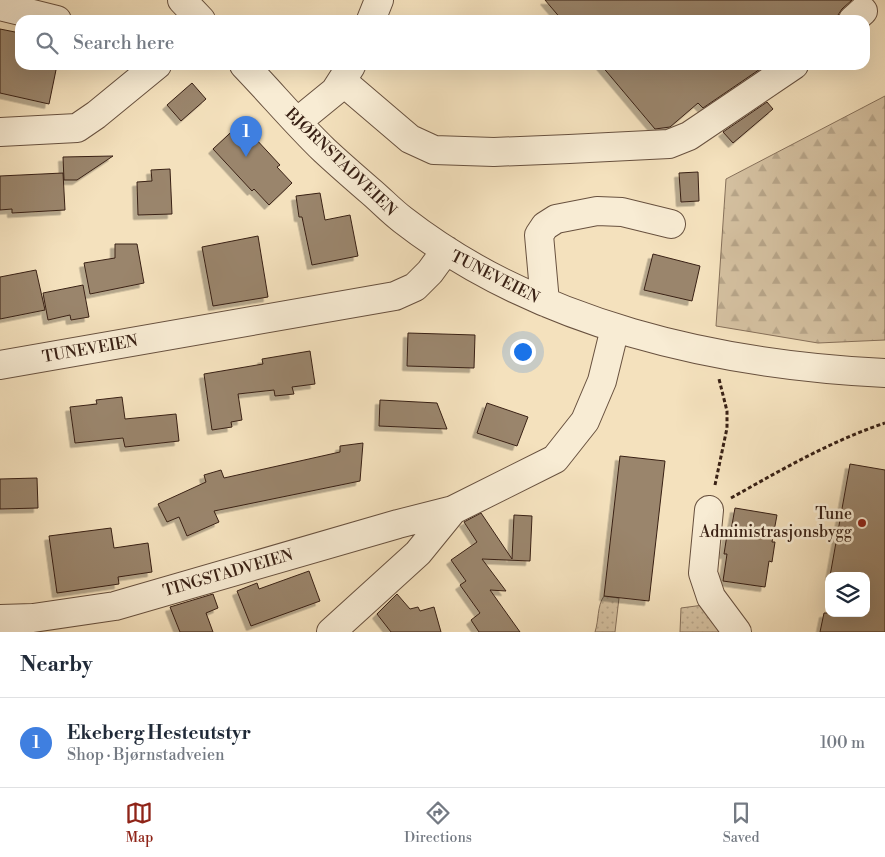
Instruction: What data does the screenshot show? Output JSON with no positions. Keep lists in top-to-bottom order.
{
  "streets": {
    "street": ["BJØRNSTADVEIEN", "TUNEVEIEN", "TINGSTADVEIEN"]
  },
  "crossings": [
    ["BJØRNSTADVEIEN", "TUNEVEIEN"]
  ],
  "places": ["Tune Administrasjonsbygg"],
  "page": {
    "search": "Search here",
    "pins": "1",
    "heading": "Nearby",
    "list": [
      {
        "mark": "1",
        "name": "Ekeberg Hesteutstyr",
        "note": "Shop · Bjørnstadveien",
        "value": "100 m"
      }
    ],
    "nav": ["Map", "Directions", "Saved"]
  }
}
